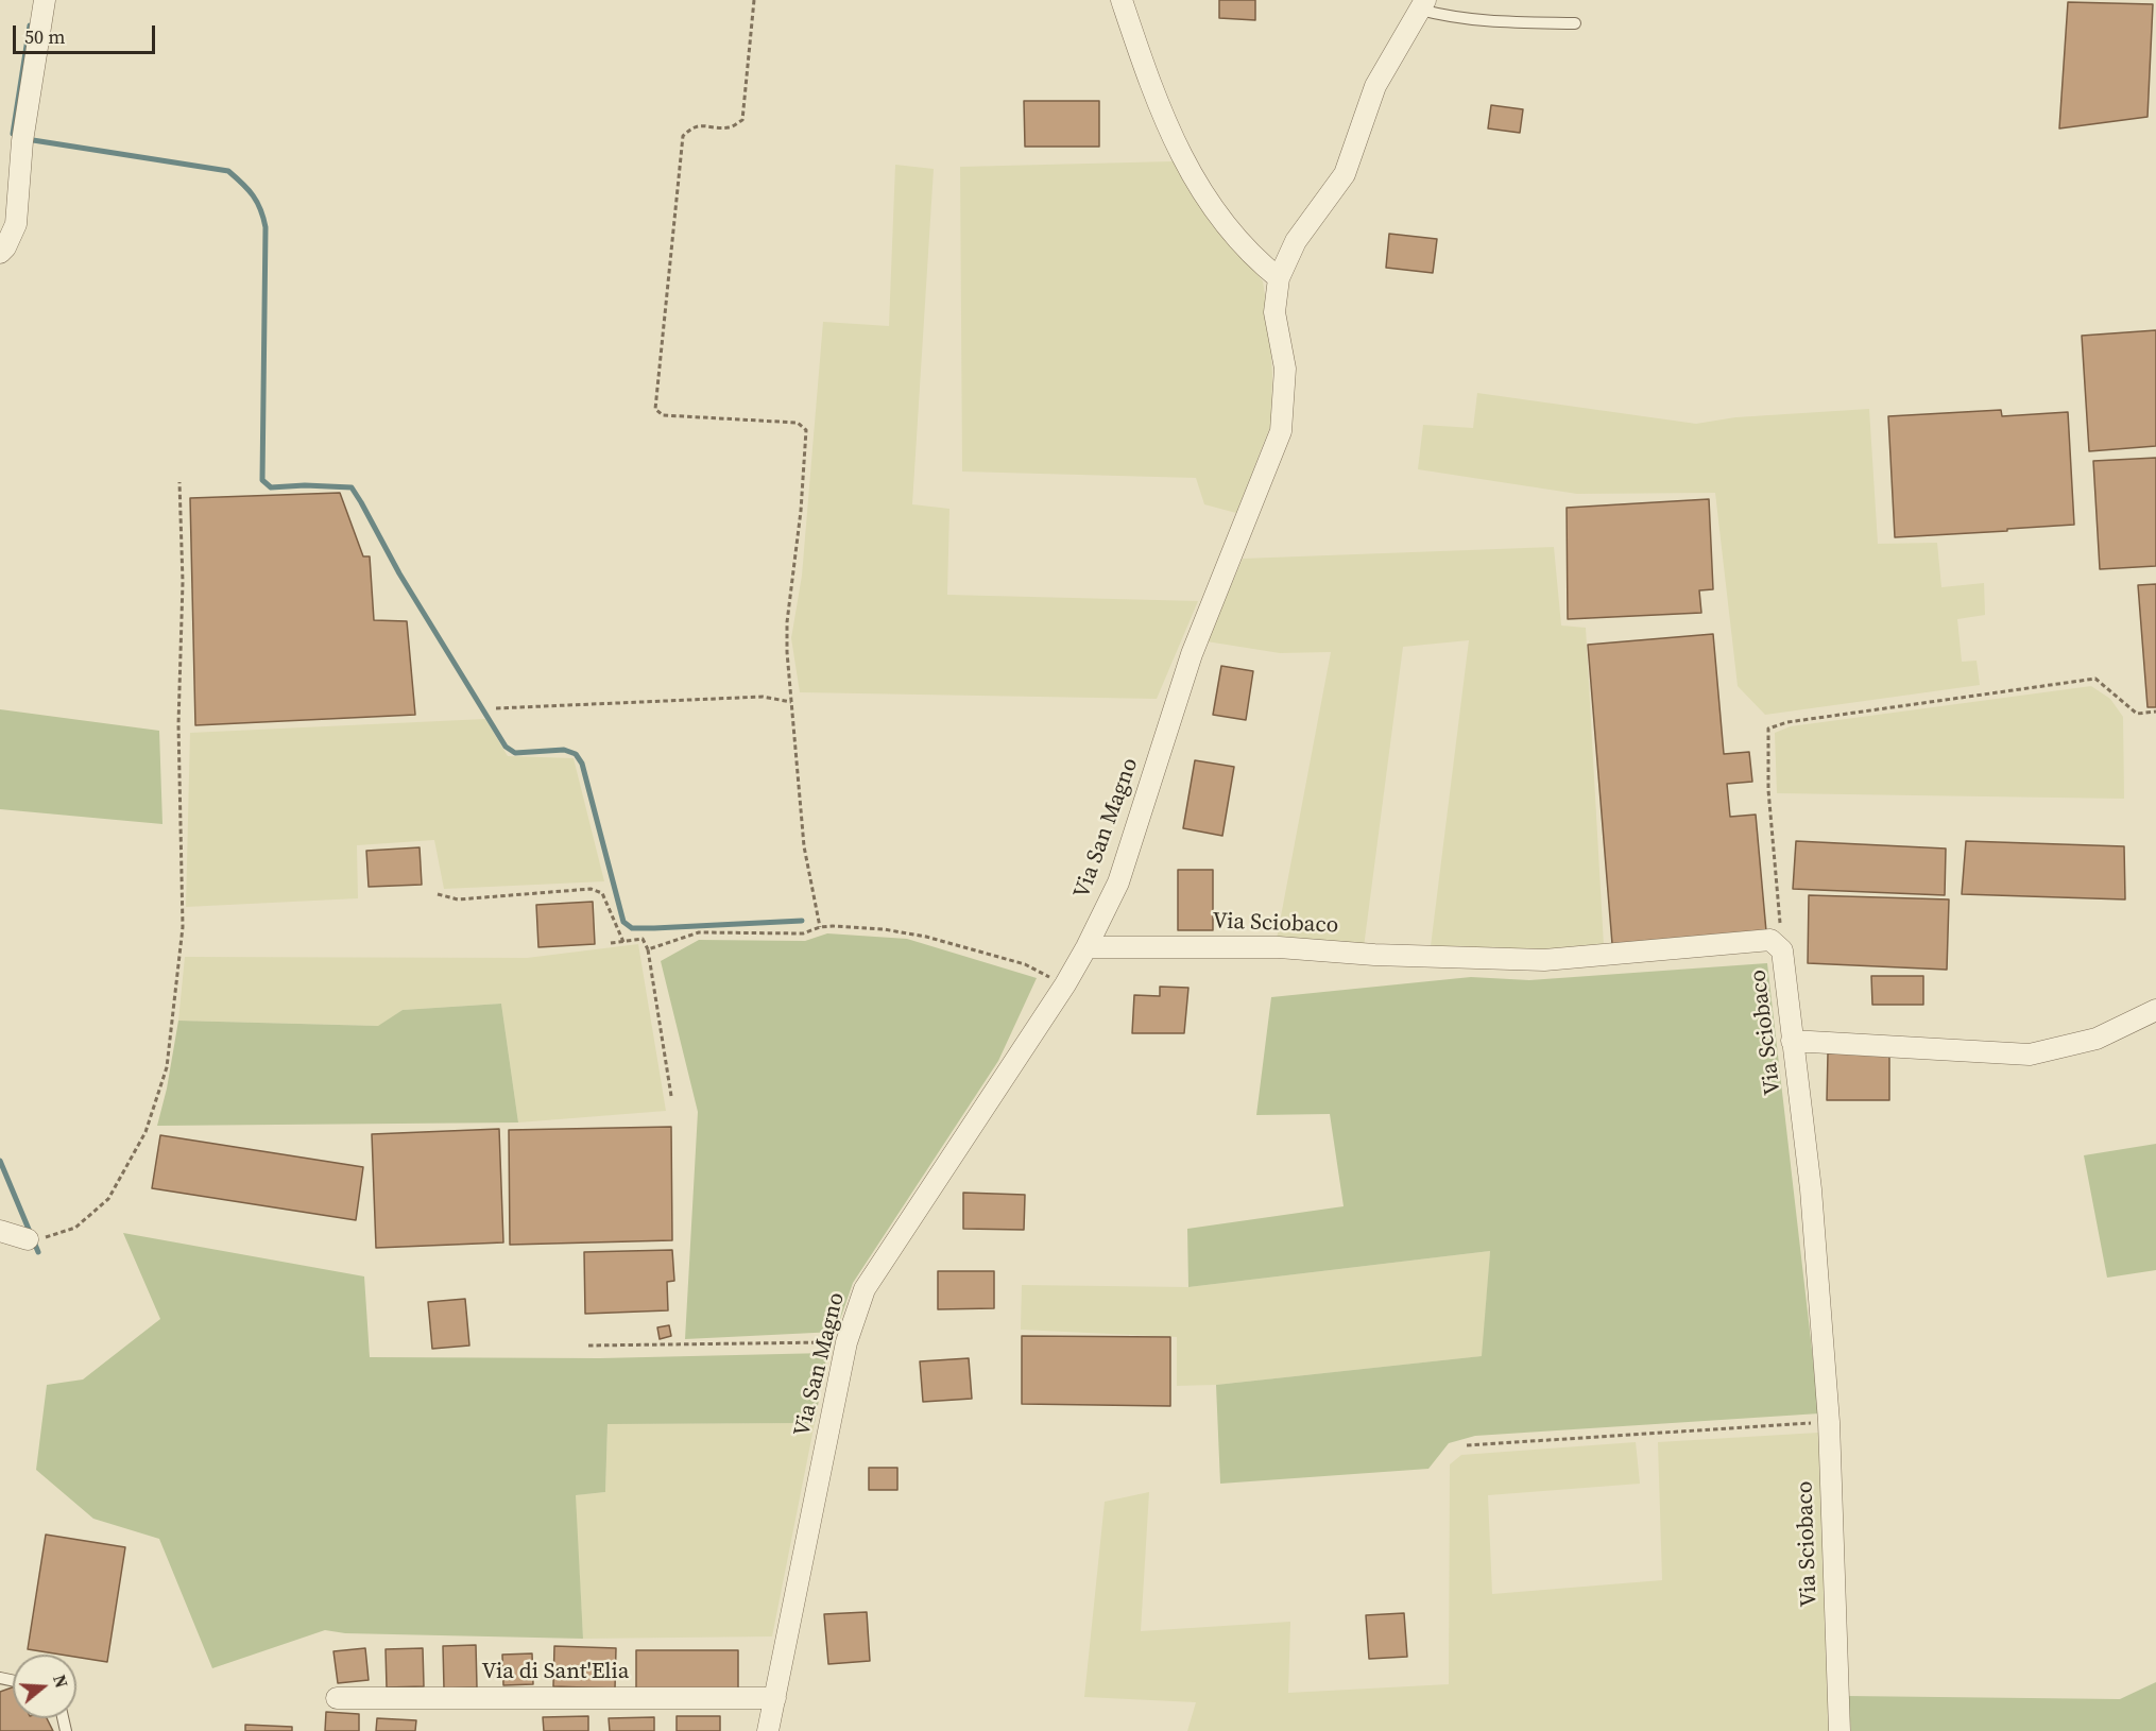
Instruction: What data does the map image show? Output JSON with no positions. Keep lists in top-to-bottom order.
{
  "streets": {
    "street": ["Via San Magno", "Via Sciobaco", "Via di Sant'Elia"]
  },
  "crossings": [
    ["Via San Magno", "Via Sciobaco"],
    ["Via San Magno", "Via di Sant'Elia"]
  ],
  "scale_bar": "50 m",
  "north": "right"
}
